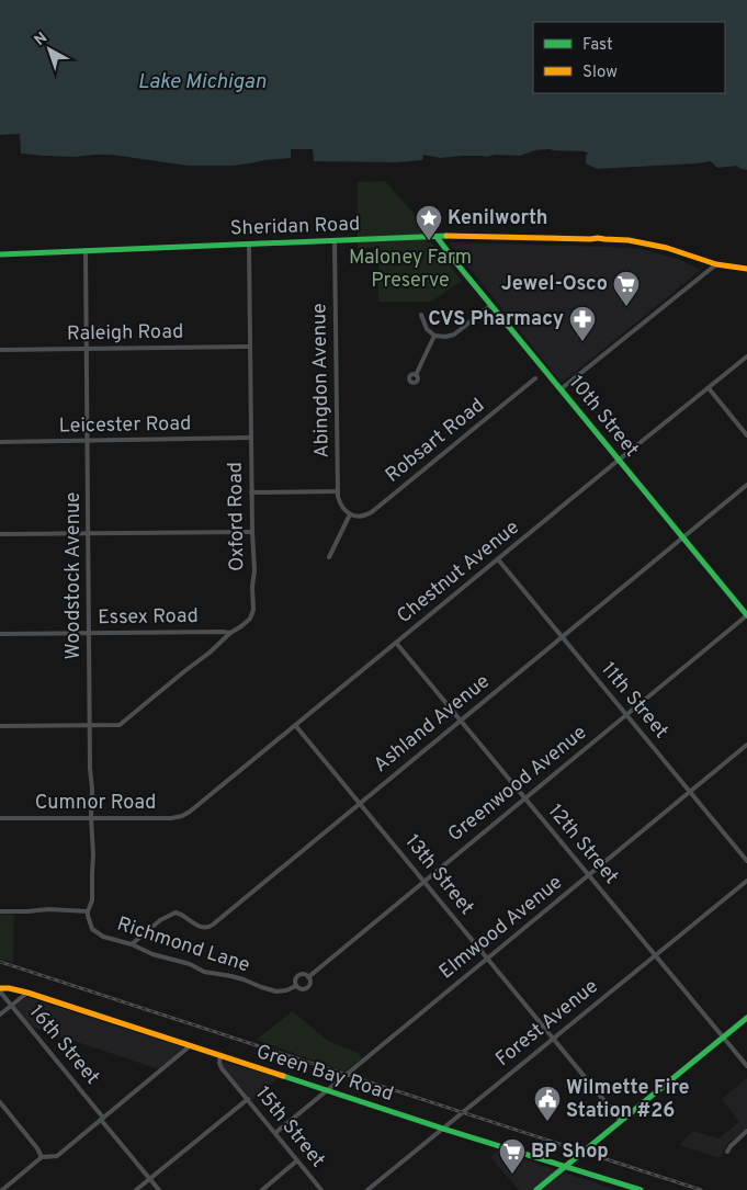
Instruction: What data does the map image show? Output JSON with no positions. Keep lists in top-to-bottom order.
{
  "streets": {
    "street": [
      "Sheridan Road",
      "Raleigh Road",
      "Abingdon Avenue",
      "10th Street",
      "Leicester Road",
      "Robsart Road",
      "Oxford Road",
      "Chestnut Avenue",
      "Woodstock Avenue",
      "Essex Road",
      "11th Street",
      "Ashland Avenue",
      "Greenwood Avenue",
      "Cumnor Road",
      "12th Street",
      "13th Street",
      "Elmwood Avenue",
      "Richmond Lane",
      "Forest Avenue",
      "16th Street",
      "Green Bay Road",
      "15th Street"
    ]
  },
  "crossings": [
    ["Sheridan Road", "Abingdon Avenue"],
    ["Sheridan Road", "10th Street"],
    ["Sheridan Road", "Oxford Road"],
    ["Sheridan Road", "Woodstock Avenue"],
    ["Raleigh Road", "Oxford Road"],
    ["Raleigh Road", "Woodstock Avenue"],
    ["Abingdon Avenue", "Robsart Road"],
    ["10th Street", "Chestnut Avenue"],
    ["10th Street", "Ashland Avenue"],
    ["10th Street", "Greenwood Avenue"],
    ["Leicester Road", "Oxford Road"],
    ["Leicester Road", "Woodstock Avenue"],
    ["Oxford Road", "Woodstock Avenue"],
    ["Oxford Road", "Essex Road"],
    ["Chestnut Avenue", "11th Street"],
    ["Chestnut Avenue", "Cumnor Road"],
    ["Chestnut Avenue", "12th Street"],
    ["Chestnut Avenue", "13th Street"],
    ["Woodstock Avenue", "Essex Road"],
    ["Woodstock Avenue", "Cumnor Road"],
    ["Woodstock Avenue", "Richmond Lane"],
    ["11th Street", "Ashland Avenue"],
    ["11th Street", "Greenwood Avenue"],
    ["11th Street", "Elmwood Avenue"],
    ["Ashland Avenue", "12th Street"],
    ["Ashland Avenue", "13th Street"],
    ["Ashland Avenue", "Richmond Lane"],
    ["Greenwood Avenue", "12th Street"],
    ["Greenwood Avenue", "13th Street"],
    ["Greenwood Avenue", "Richmond Lane"],
    ["12th Street", "Elmwood Avenue"],
    ["12th Street", "Forest Avenue"],
    ["13th Street", "Elmwood Avenue"],
    ["13th Street", "Forest Avenue"],
    ["Elmwood Avenue", "Green Bay Road"],
    ["Elmwood Avenue", "15th Street"],
    ["Forest Avenue", "Green Bay Road"],
    ["16th Street", "Green Bay Road"],
    ["Green Bay Road", "15th Street"]
  ],
  "water": ["Lake Michigan"],
  "parks": ["Maloney Farm Preserve"],
  "places": {
    "place": ["Kenilworth"],
    "supermarket": ["Jewel-Osco", "BP Shop"],
    "pharmacy": ["CVS Pharmacy"],
    "public building": ["Wilmette Fire Station #26"]
  },
  "legend": ["Fast", "Slow"],
  "north": "top left"
}
